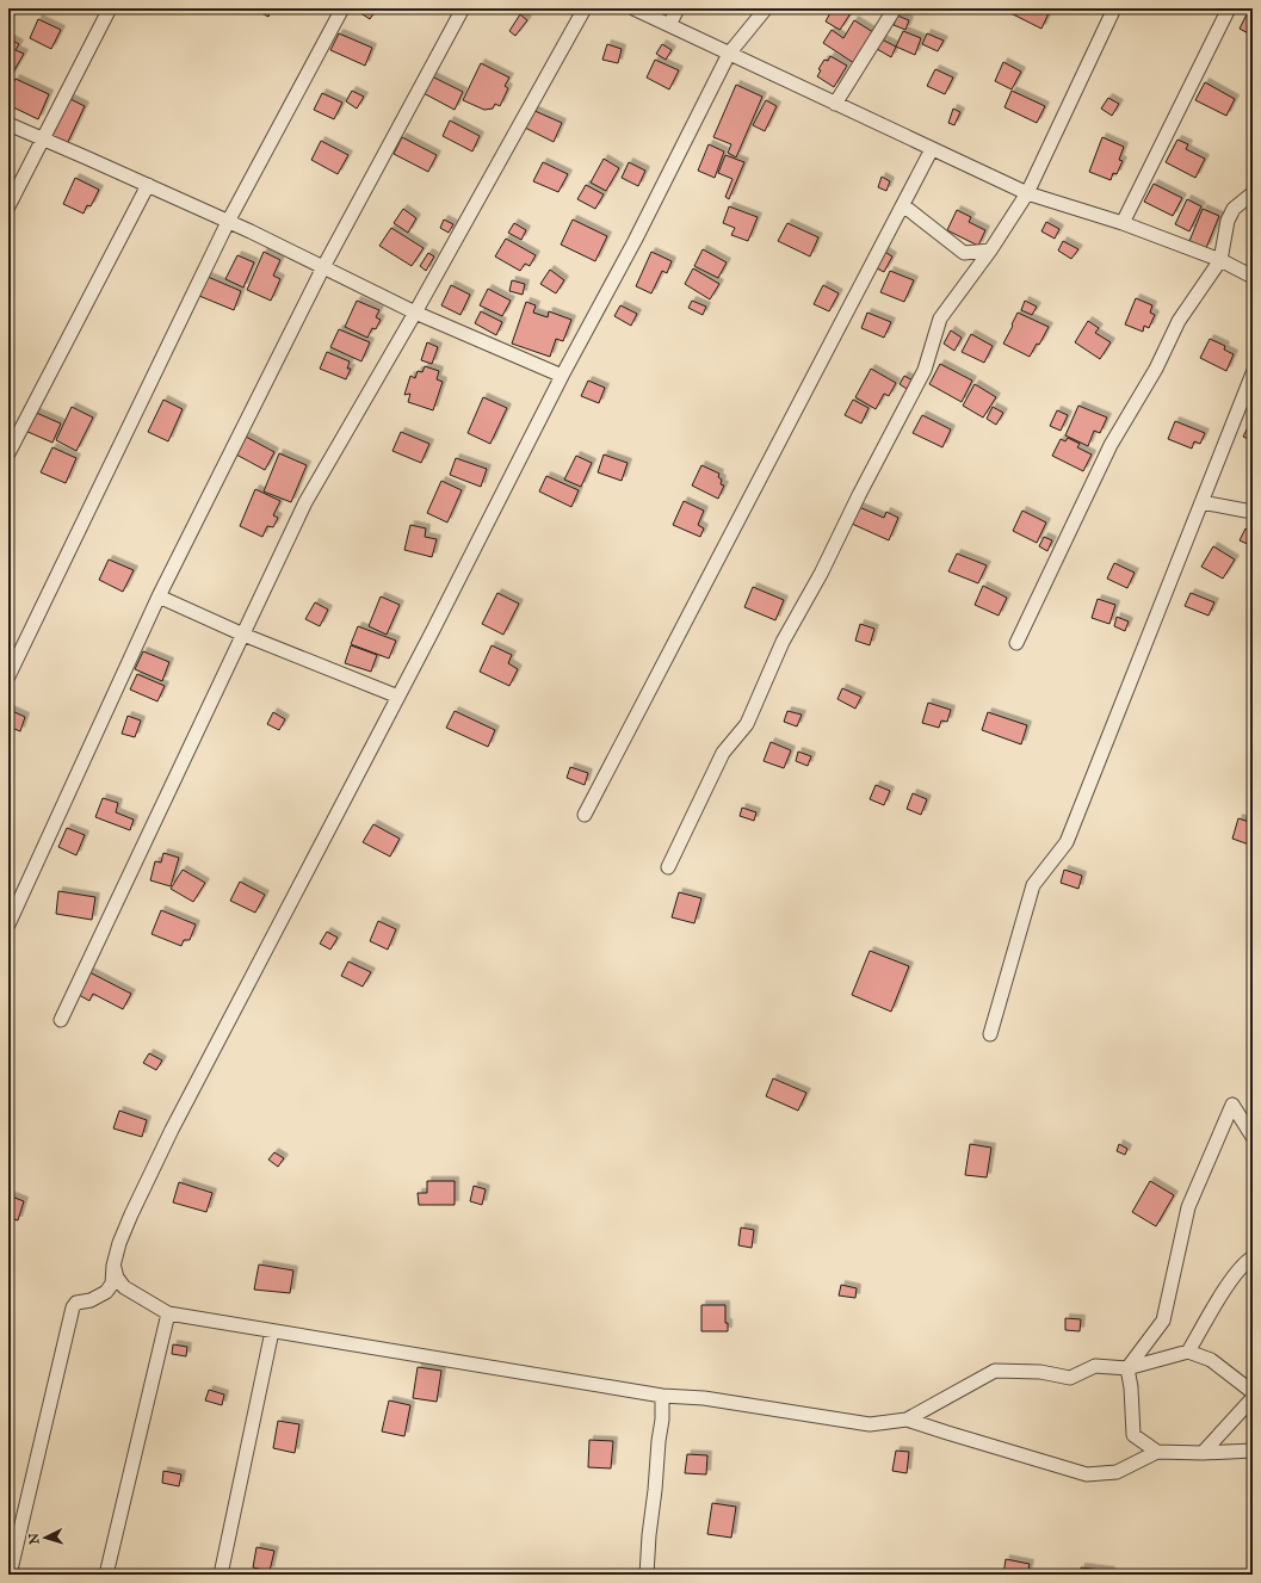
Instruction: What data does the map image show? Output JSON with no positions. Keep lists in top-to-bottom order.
{
  "north": "left"
}
